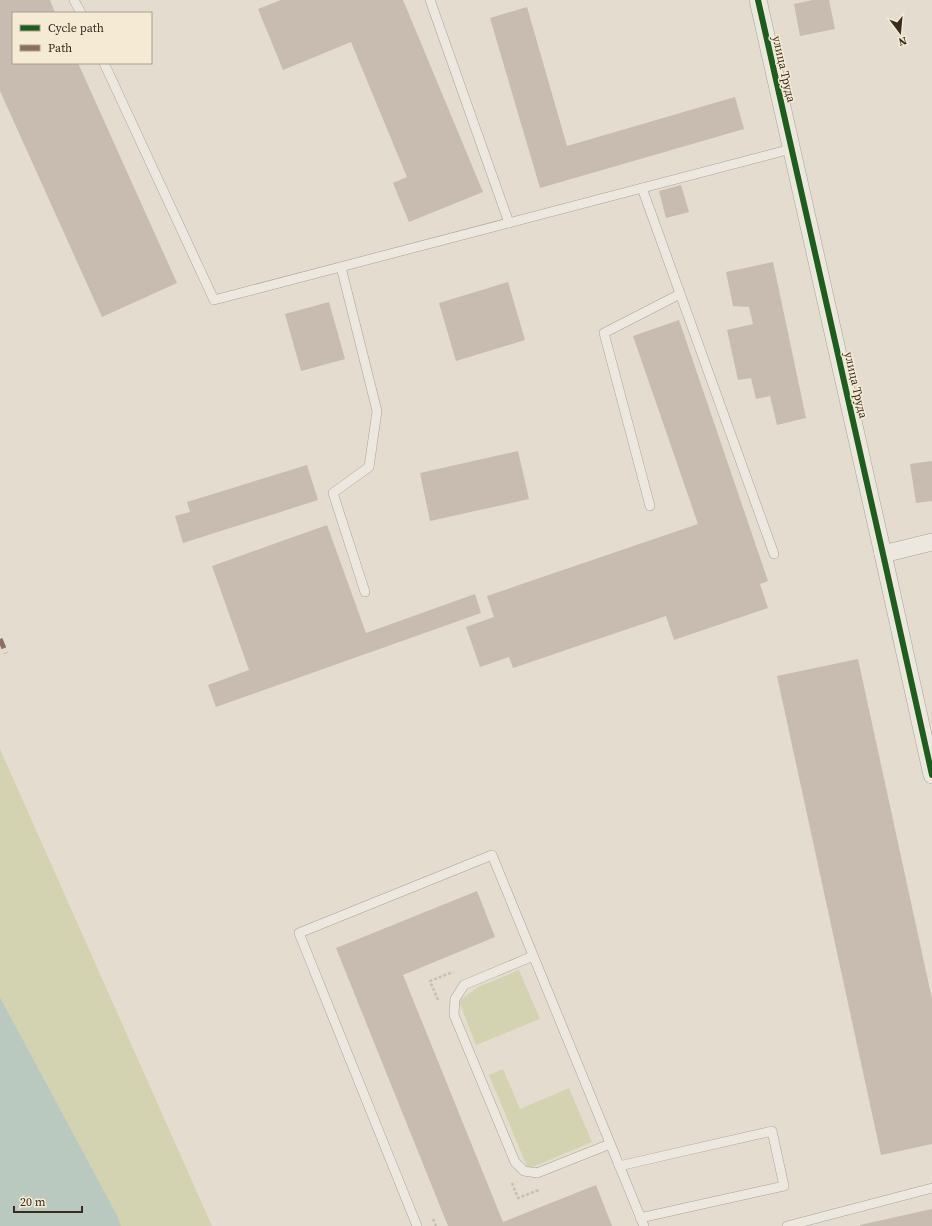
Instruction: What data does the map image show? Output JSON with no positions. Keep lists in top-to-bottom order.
{
  "streets": {
    "street": ["улица Труда"]
  },
  "legend": ["Cycle path", "Path"],
  "scale_bar": "20 m",
  "north": "bottom"
}
